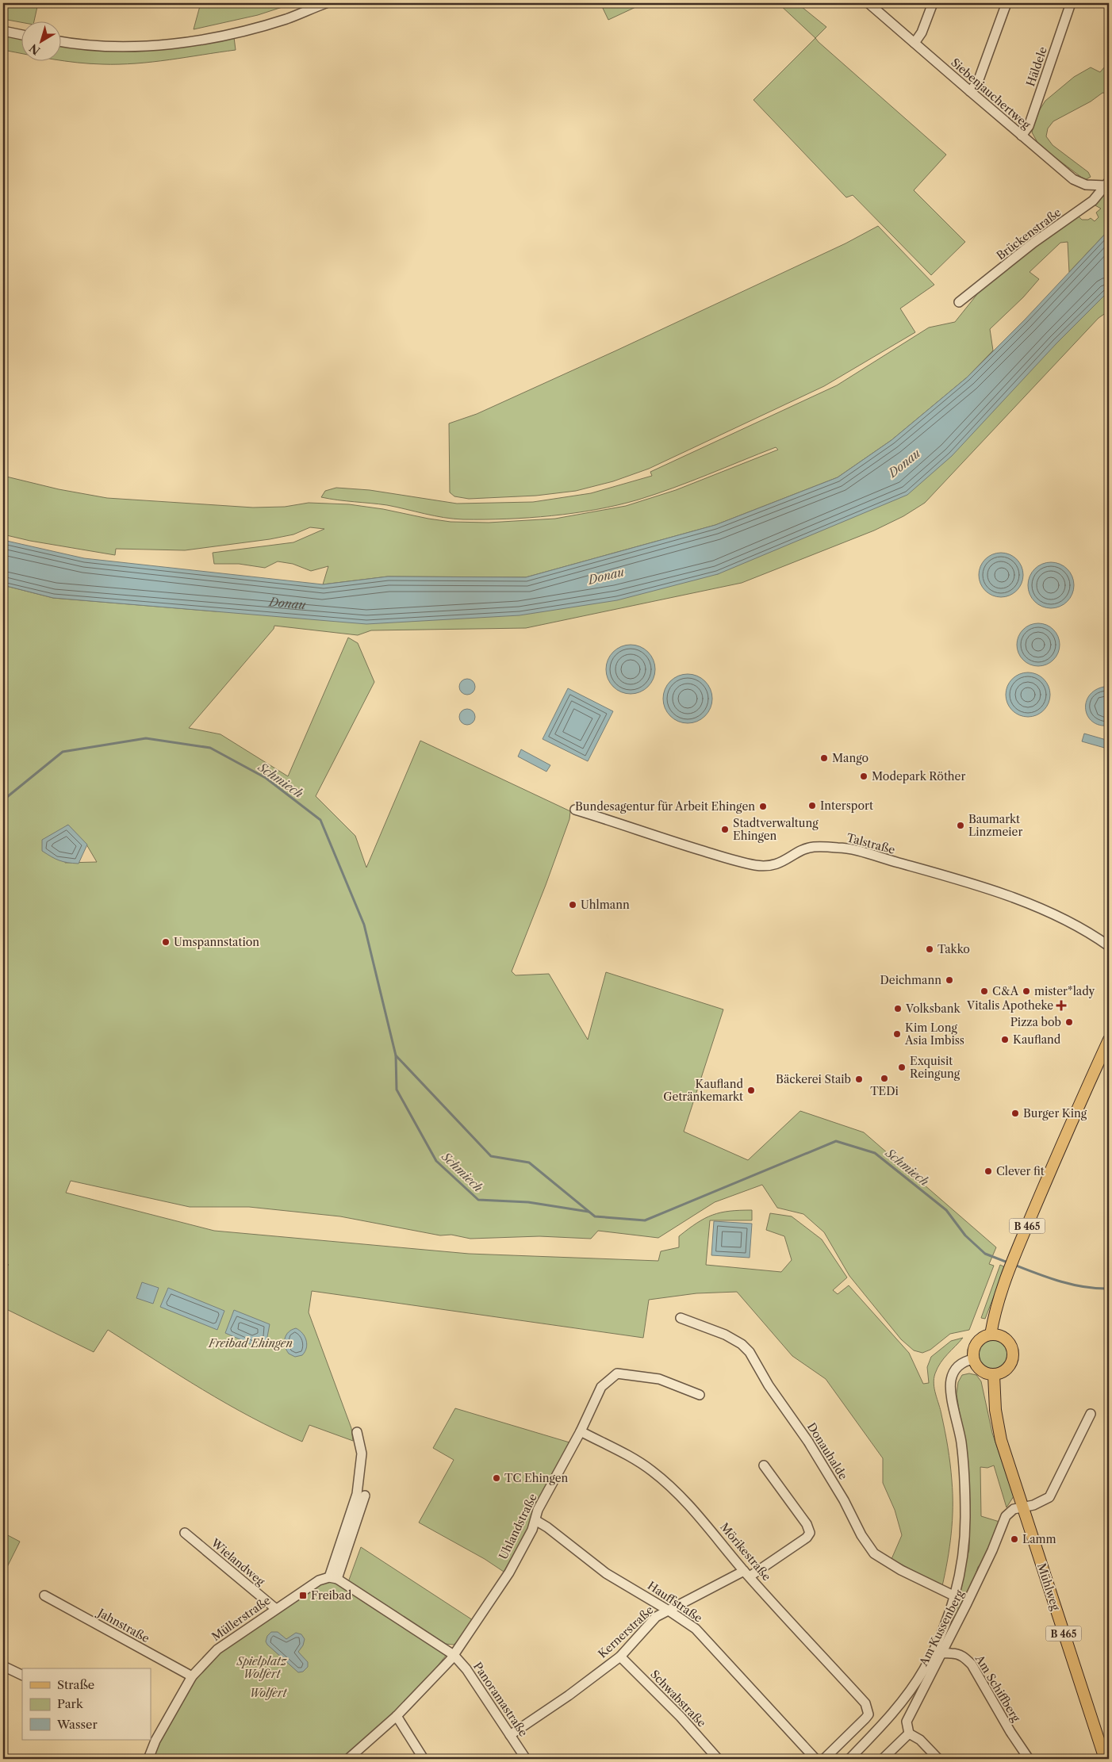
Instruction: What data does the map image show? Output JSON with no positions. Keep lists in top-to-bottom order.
{
  "streets": {
    "main road": ["B 465", "Mühlweg"],
    "street": [
      "Häldele",
      "Siebenjauchertweg",
      "Brückenstraße",
      "Talstraße",
      "Donauhalde",
      "Uhlandstraße",
      "Mörikestraße",
      "Wielandweg",
      "Hauffstraße",
      "Müllerstraße",
      "Jahnstraße",
      "Am Kussenberg",
      "Kernerstraße",
      "Am Schiffberg",
      "Schwabstraße",
      "Panoramastraße"
    ]
  },
  "crossings": [
    ["Häldele", "Siebenjauchertweg"],
    ["Siebenjauchertweg", "Brückenstraße"],
    ["B 465", "Mühlweg"],
    ["B 465", "Am Kussenberg"],
    ["Uhlandstraße", "Mörikestraße"],
    ["Uhlandstraße", "Hauffstraße"],
    ["Uhlandstraße", "Panoramastraße"],
    ["Mörikestraße", "Kernerstraße"],
    ["Wielandweg", "Müllerstraße"],
    ["Mühlweg", "Am Kussenberg"],
    ["Hauffstraße", "Kernerstraße"],
    ["Müllerstraße", "Jahnstraße"],
    ["Am Kussenberg", "Am Schiffberg"],
    ["Kernerstraße", "Schwabstraße"],
    ["Kernerstraße", "Panoramastraße"]
  ],
  "water": ["Donau", "Schmiech"],
  "parks": ["Freibad Ehingen", "Spielplatz Wolfert", "Wolfert"],
  "places": {
    "other": [
      "Mango",
      "Modepark Röther",
      "Intersport",
      "Bundesagentur für Arbeit Ehingen",
      "Baumarkt Linzmeier",
      "Stadtverwaltung Ehingen",
      "Uhlmann",
      "Umspannstation",
      "Takko",
      "Deichmann",
      "C&A",
      "mister*lady",
      "Volksbank",
      "Pizza bob",
      "Kim Long Asia Imbiss",
      "Kaufland",
      "Exquisit Reingung",
      "TEDi",
      "Bäckerei Staib",
      "Kaufland Getränkemarkt",
      "Burger King",
      "Clever fit",
      "TC Ehingen",
      "Lamm"
    ],
    "health": ["Vitalis Apotheke"],
    "transit": ["Freibad"]
  },
  "legend": ["Straße", "Park", "Wasser"],
  "north": "bottom left"
}
